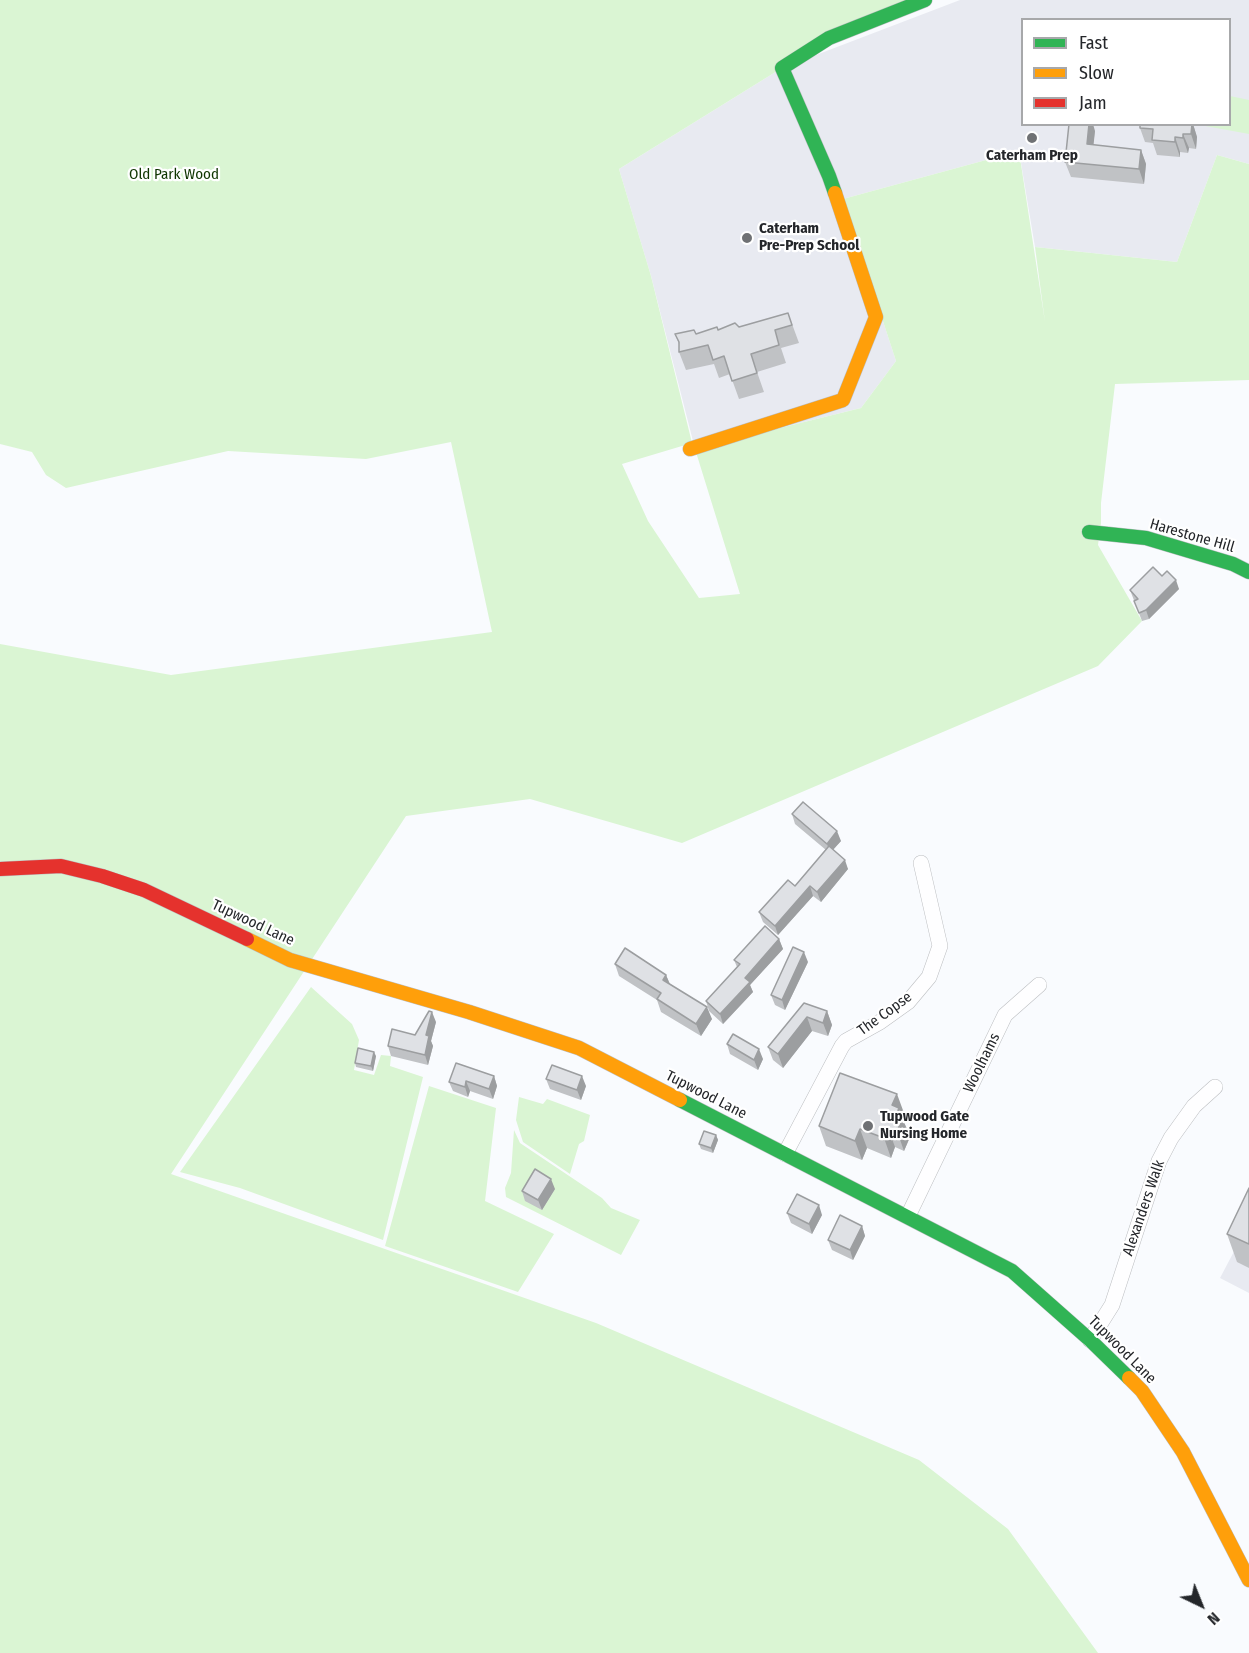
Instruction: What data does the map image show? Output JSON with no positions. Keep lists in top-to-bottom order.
{
  "streets": {
    "street": [
      "Harestone Hill",
      "Tupwood Lane",
      "The Copse",
      "Woolhams",
      "Alexanders Walk"
    ]
  },
  "crossings": [
    ["Tupwood Lane", "The Copse"],
    ["Tupwood Lane", "Woolhams"],
    ["Tupwood Lane", "Alexanders Walk"]
  ],
  "parks": ["Old Park Wood"],
  "places": ["Caterham Prep", "Caterham Pre-Prep School", "Tupwood Gate Nursing Home"],
  "legend": ["Fast", "Slow", "Jam"],
  "north": "bottom right"
}
